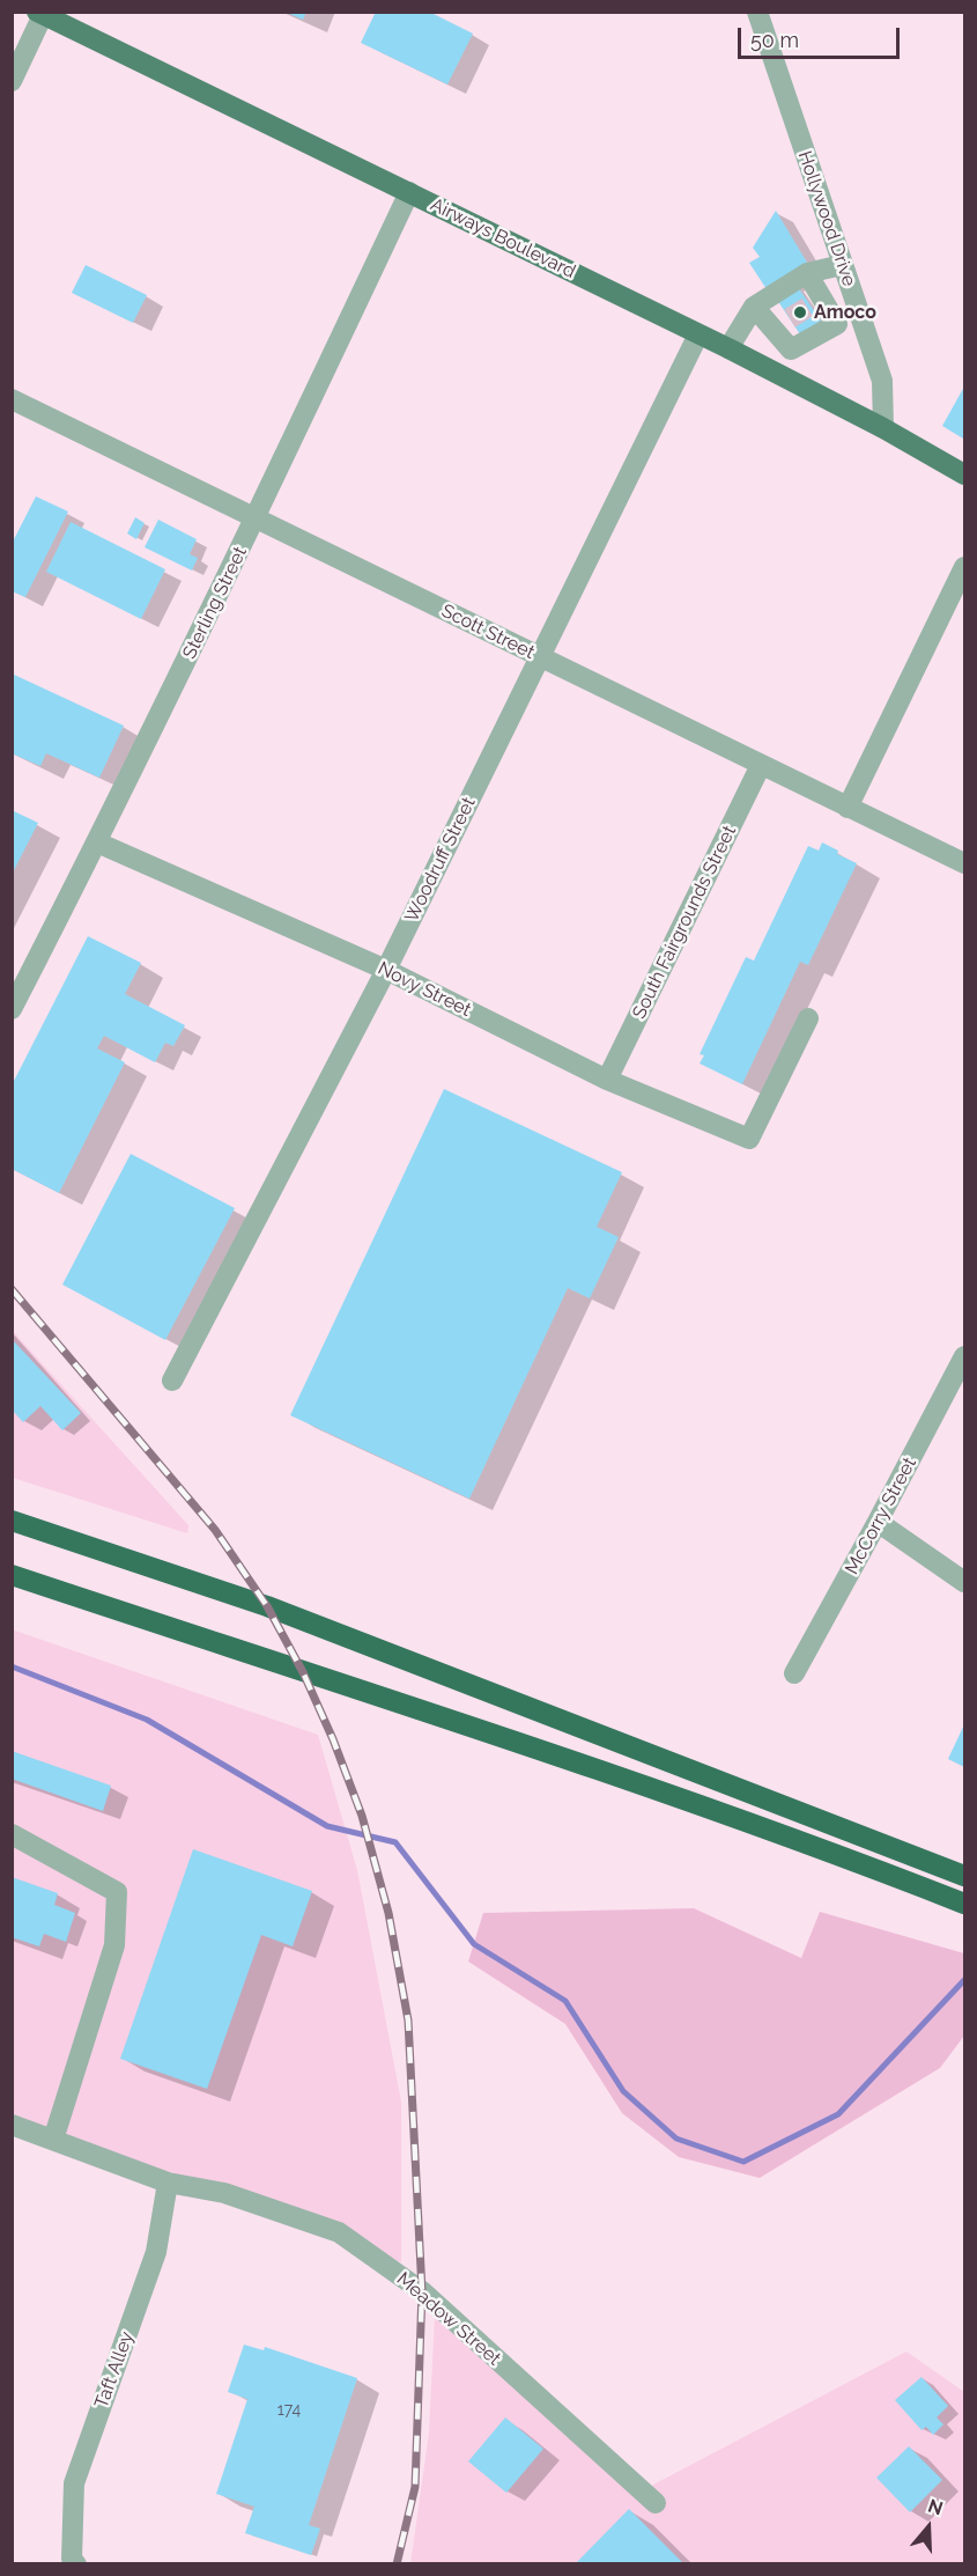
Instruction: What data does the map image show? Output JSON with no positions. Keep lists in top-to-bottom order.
{
  "streets": {
    "main road": ["Airways Boulevard"],
    "street": [
      "Hollywood Drive",
      "Sterling Street",
      "Scott Street",
      "Woodruff Street",
      "South Fairgrounds Street",
      "Novy Street",
      "McCorry Street",
      "Meadow Street",
      "Taft Alley"
    ]
  },
  "crossings": [
    ["Hollywood Drive", "Airways Boulevard"],
    ["Airways Boulevard", "Sterling Street"],
    ["Airways Boulevard", "Woodruff Street"],
    ["Sterling Street", "Scott Street"],
    ["Sterling Street", "Novy Street"],
    ["Scott Street", "Woodruff Street"],
    ["Scott Street", "South Fairgrounds Street"],
    ["Woodruff Street", "Novy Street"],
    ["South Fairgrounds Street", "Novy Street"],
    ["Meadow Street", "Taft Alley"]
  ],
  "places": ["Amoco"],
  "house_numbers": ["174"],
  "scale_bar": "50 m",
  "north": "top"
}
